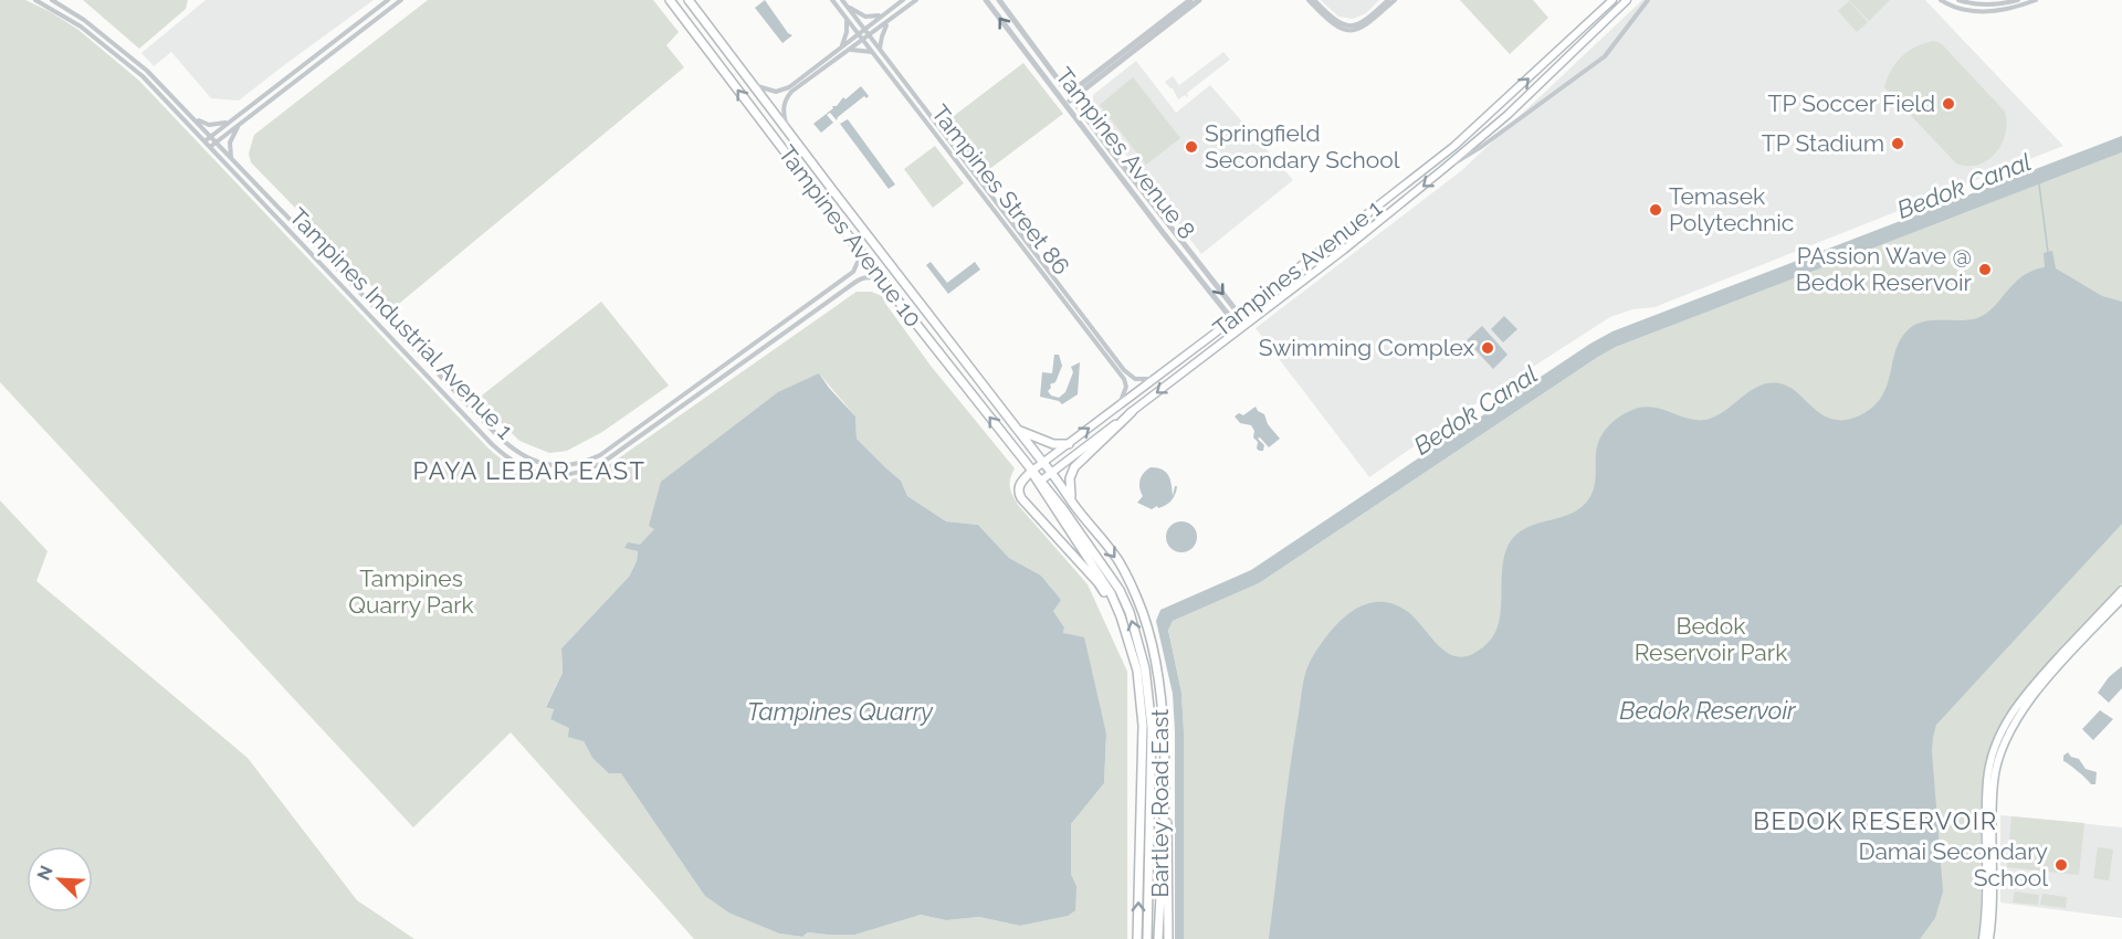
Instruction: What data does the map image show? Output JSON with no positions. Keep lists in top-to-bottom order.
{
  "streets": {
    "main road": ["Tampines Avenue 10", "Tampines Avenue 1", "Bartley Road East"],
    "street": ["Tampines Avenue 8", "Tampines Street 86", "Tampines Industrial Avenue 1"]
  },
  "crossings": [
    ["Tampines Avenue 8", "Tampines Avenue 1"],
    ["Tampines Street 86", "Tampines Avenue 1"],
    ["Tampines Avenue 10", "Tampines Avenue 1"],
    ["Tampines Avenue 10", "Tampines Industrial Avenue 1"],
    ["Tampines Avenue 10", "Bartley Road East"],
    ["Tampines Avenue 1", "Bartley Road East"]
  ],
  "districts": ["PAYA LEBAR EAST", "BEDOK RESERVOIR"],
  "water": ["Bedok Canal", "Bedok Reservoir", "Tampines Quarry"],
  "parks": ["Tampines Quarry Park", "Bedok Reservoir Park"],
  "places": [
    "TP Soccer Field",
    "TP Stadium",
    "Springfield Secondary School",
    "Temasek Polytechnic",
    "PAssion Wave @ Bedok Reservoir",
    "Swimming Complex",
    "Damai Secondary School"
  ],
  "north": "top left"
}
